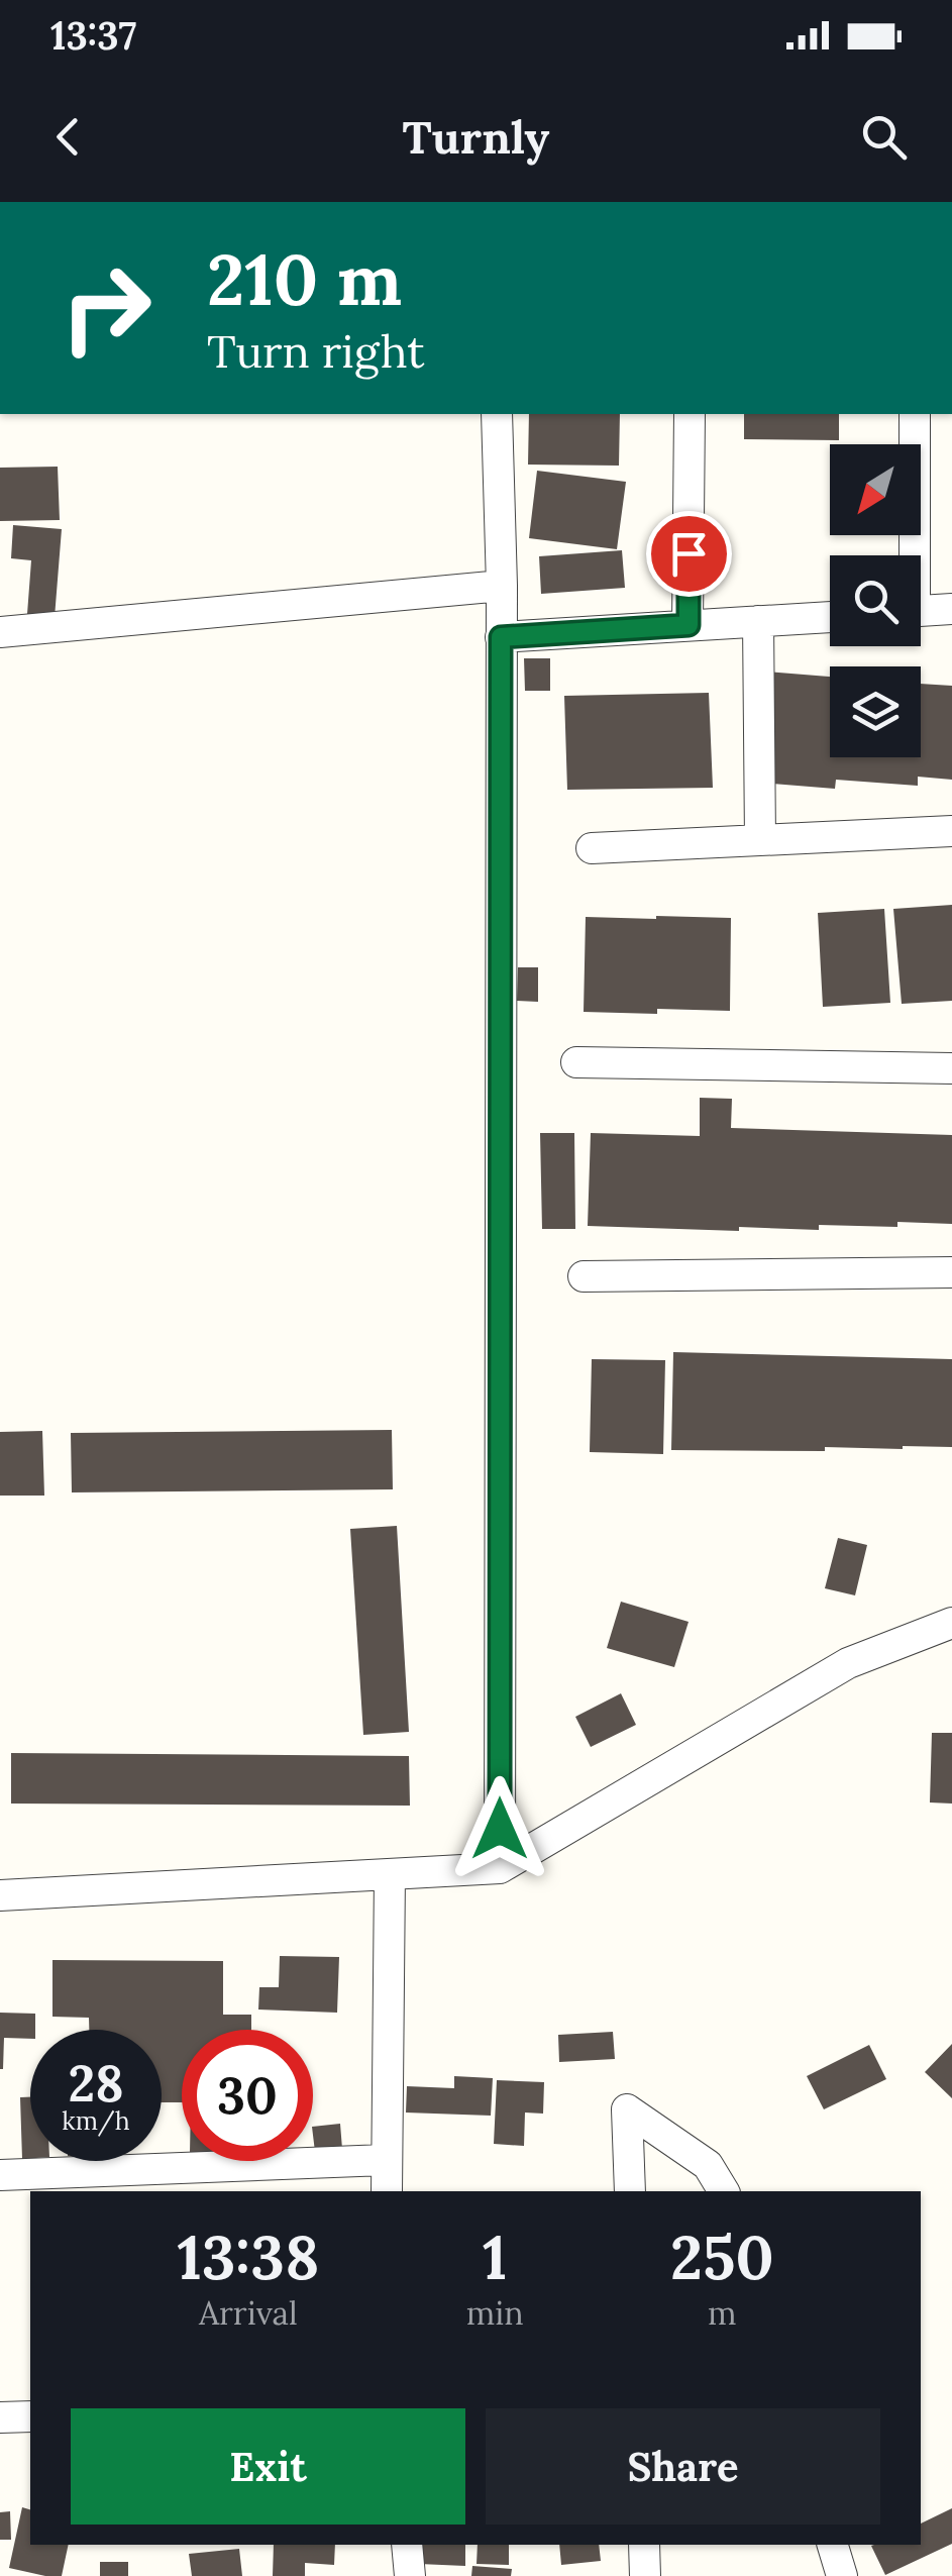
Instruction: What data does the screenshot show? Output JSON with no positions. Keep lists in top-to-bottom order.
{
  "north": "bottom left",
  "page": {
    "status": "13:37",
    "header": "Turnly",
    "turn": ["210 m", "Turn right"],
    "speed": "28 km/h",
    "limit": "30",
    "eta": [
      "13:38",
      "Arrival",
      "1",
      "min",
      "250",
      "m"
    ],
    "buttons": ["Exit", "Share"]
  }
}
